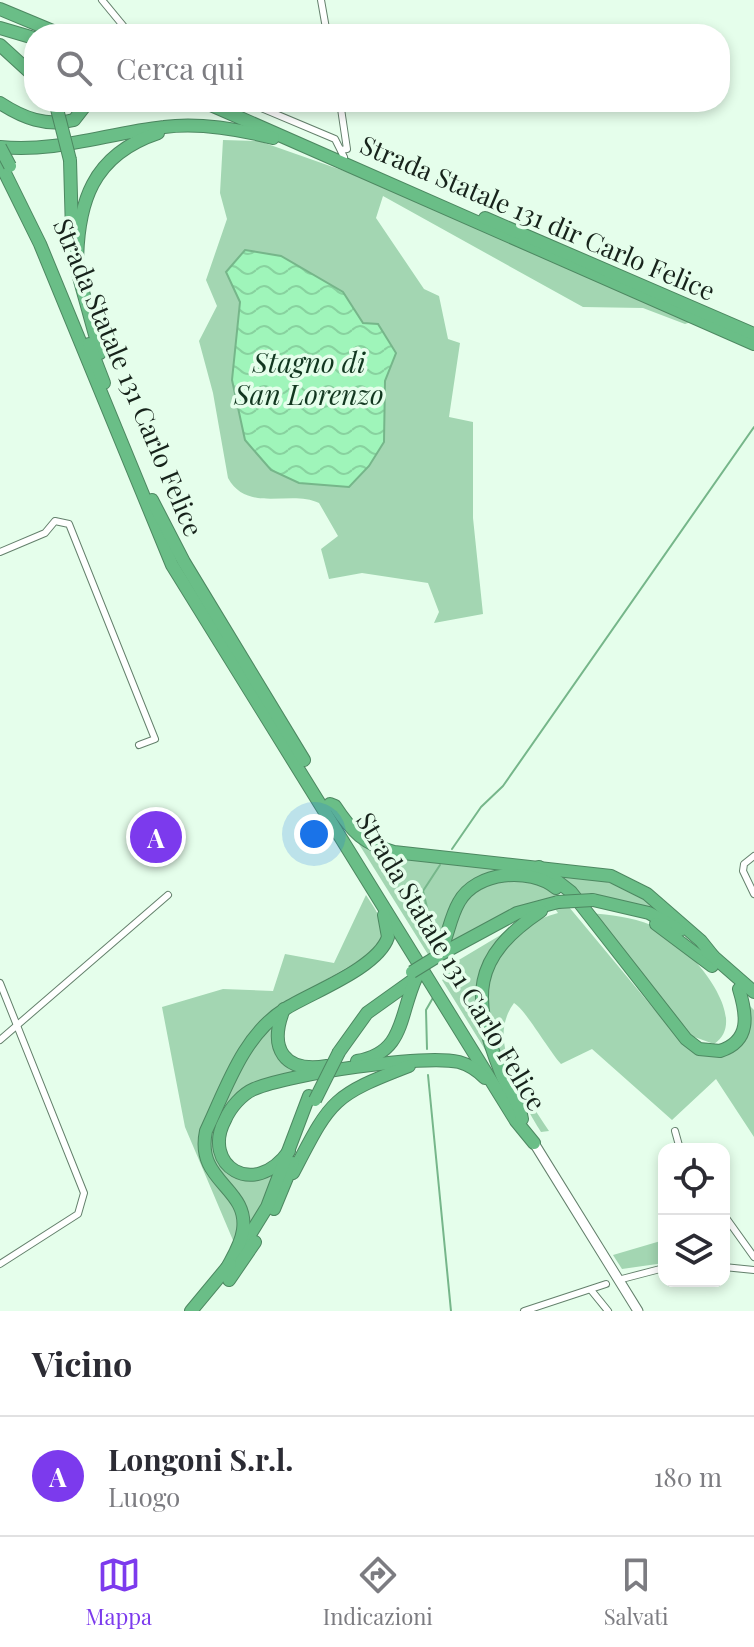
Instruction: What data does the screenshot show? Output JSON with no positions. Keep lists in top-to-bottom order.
{
  "streets": {
    "highway": ["Strada Statale 131 dir Carlo Felice", "Strada Statale 131 Carlo Felice"]
  },
  "water": ["Stagno di San Lorenzo"],
  "page": {
    "search": "Cerca qui",
    "pins": "A",
    "heading": "Vicino",
    "list": [
      {
        "mark": "A",
        "name": "Longoni S.r.l.",
        "note": "Luogo",
        "value": "180 m"
      }
    ],
    "nav": ["Mappa", "Indicazioni", "Salvati"]
  }
}
